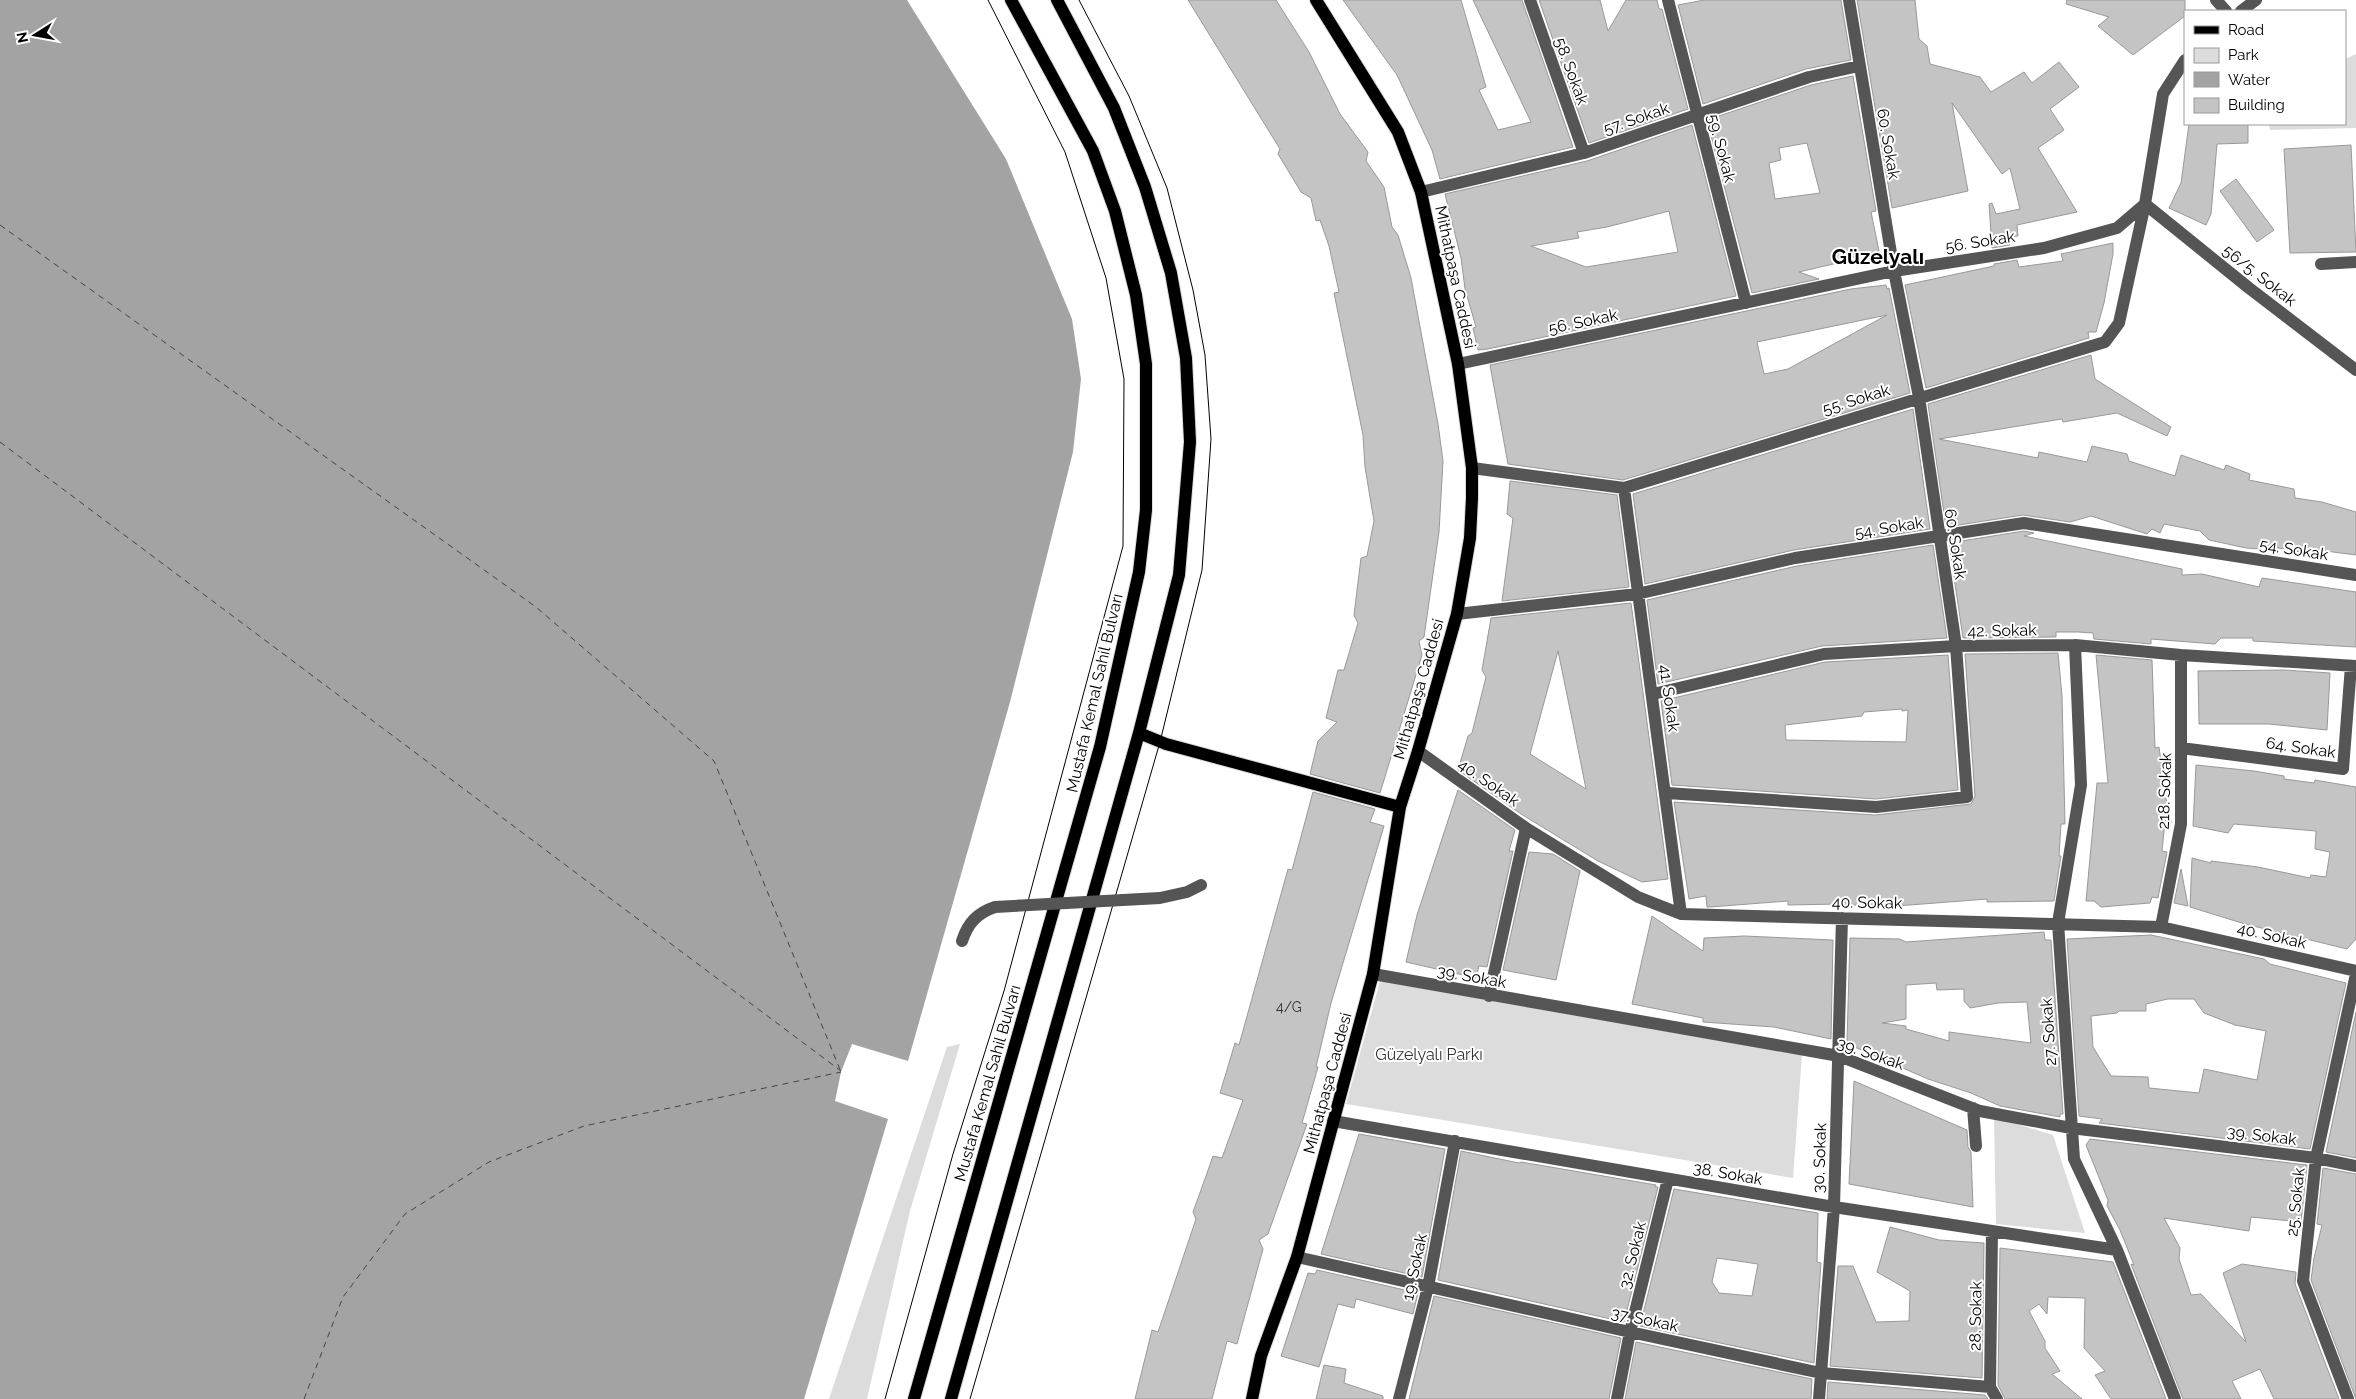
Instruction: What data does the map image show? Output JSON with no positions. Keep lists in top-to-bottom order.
{
  "streets": {
    "main road": ["Mithatpaşa Caddesi", "Mustafa Kemal Sahil Bulvarı"],
    "street": [
      "58. Sokak",
      "57. Sokak",
      "60. Sokak",
      "59. Sokak",
      "56. Sokak",
      "56/5. Sokak",
      "55. Sokak",
      "54. Sokak",
      "42. Sokak",
      "41. Sokak",
      "64. Sokak",
      "40. Sokak",
      "218. Sokak",
      "39. Sokak",
      "27. Sokak",
      "30. Sokak",
      "38. Sokak",
      "25. Sokak",
      "32. Sokak",
      "19. Sokak",
      "28. Sokak",
      "37. Sokak"
    ]
  },
  "crossings": [
    ["58. Sokak", "57. Sokak"],
    ["57. Sokak", "60. Sokak"],
    ["57. Sokak", "59. Sokak"],
    ["57. Sokak", "Mithatpaşa Caddesi"],
    ["60. Sokak", "56. Sokak"],
    ["60. Sokak", "55. Sokak"],
    ["60. Sokak", "54. Sokak"],
    ["60. Sokak", "42. Sokak"],
    ["60. Sokak", "41. Sokak"],
    ["59. Sokak", "56. Sokak"],
    ["56. Sokak", "56/5. Sokak"],
    ["56. Sokak", "Mithatpaşa Caddesi"],
    ["56. Sokak", "55. Sokak"],
    ["56/5. Sokak", "55. Sokak"],
    ["Mithatpaşa Caddesi", "55. Sokak"],
    ["Mithatpaşa Caddesi", "54. Sokak"],
    ["Mithatpaşa Caddesi", "40. Sokak"],
    ["Mithatpaşa Caddesi", "39. Sokak"],
    ["Mithatpaşa Caddesi", "38. Sokak"],
    ["Mithatpaşa Caddesi", "37. Sokak"],
    ["55. Sokak", "41. Sokak"],
    ["54. Sokak", "41. Sokak"],
    ["42. Sokak", "41. Sokak"],
    ["42. Sokak", "64. Sokak"],
    ["42. Sokak", "218. Sokak"],
    ["42. Sokak", "27. Sokak"],
    ["41. Sokak", "40. Sokak"],
    ["64. Sokak", "218. Sokak"],
    ["40. Sokak", "218. Sokak"],
    ["40. Sokak", "27. Sokak"],
    ["40. Sokak", "30. Sokak"],
    ["40. Sokak", "25. Sokak"],
    ["39. Sokak", "27. Sokak"],
    ["39. Sokak", "30. Sokak"],
    ["39. Sokak", "25. Sokak"],
    ["27. Sokak", "38. Sokak"],
    ["30. Sokak", "38. Sokak"],
    ["30. Sokak", "37. Sokak"],
    ["38. Sokak", "32. Sokak"],
    ["38. Sokak", "19. Sokak"],
    ["38. Sokak", "28. Sokak"],
    ["32. Sokak", "37. Sokak"],
    ["19. Sokak", "37. Sokak"],
    ["28. Sokak", "37. Sokak"]
  ],
  "districts": ["Güzelyalı"],
  "parks": ["Güzelyalı Parkı"],
  "house_numbers": ["4/G"],
  "legend": [
    "Road",
    "Park",
    "Water",
    "Building"
  ],
  "north": "left"
}
